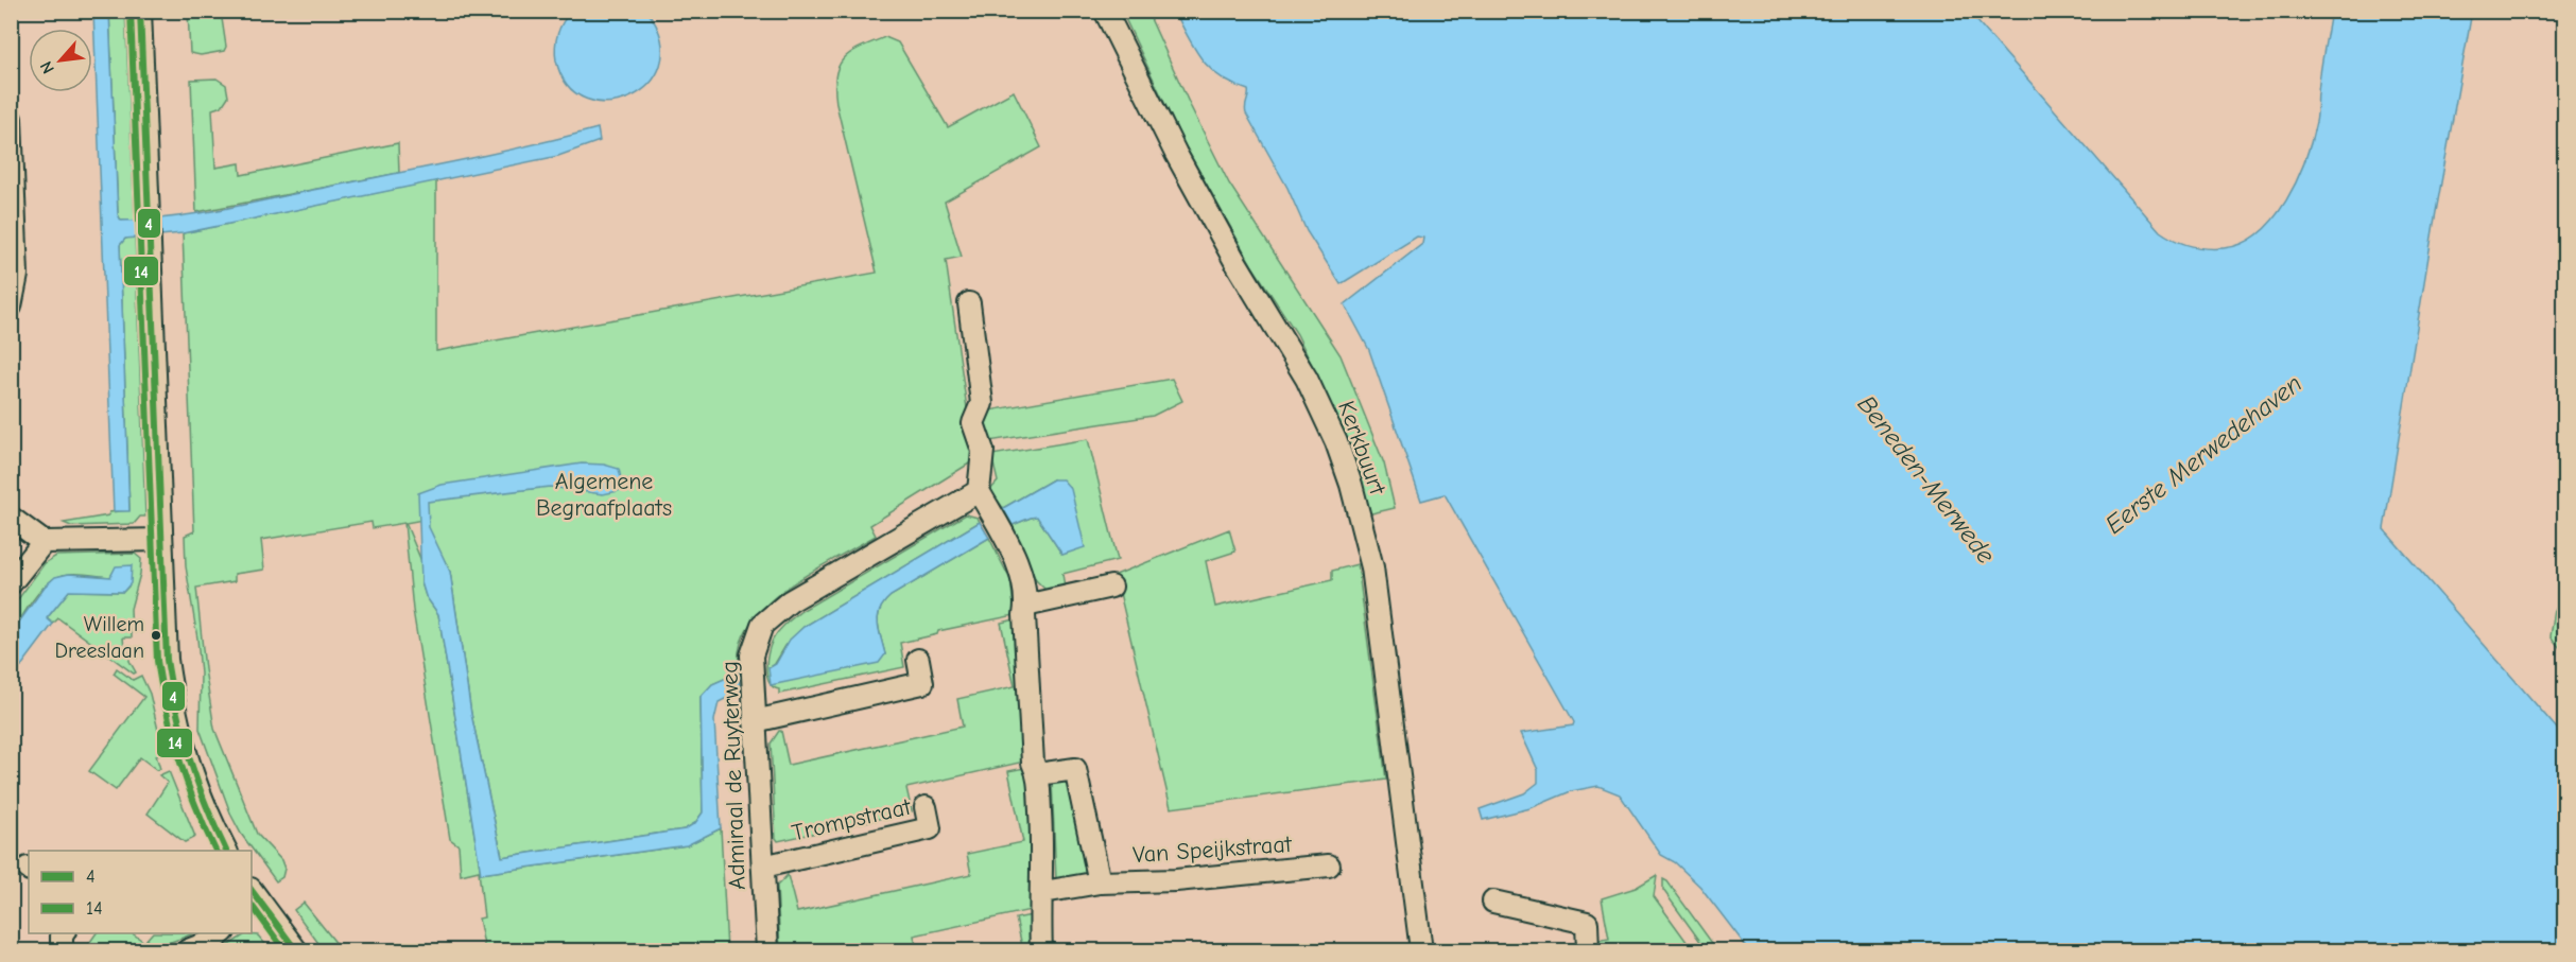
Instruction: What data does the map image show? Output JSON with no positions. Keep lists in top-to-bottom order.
{
  "streets": {
    "street": [
      "Kerkbuurt",
      "Admiraal de Ruyterweg",
      "Trompstraat",
      "Van Speijkstraat"
    ]
  },
  "crossings": [
    ["Admiraal de Ruyterweg", "Trompstraat"]
  ],
  "water": ["Eerste Merwedehaven", "Beneden-Merwede"],
  "parks": ["Algemene Begraafplaats"],
  "places": ["Willem Dreeslaan"],
  "lines": ["transit line 4", "transit line 14"],
  "legend": ["4", "14"],
  "north": "bottom left"
}
